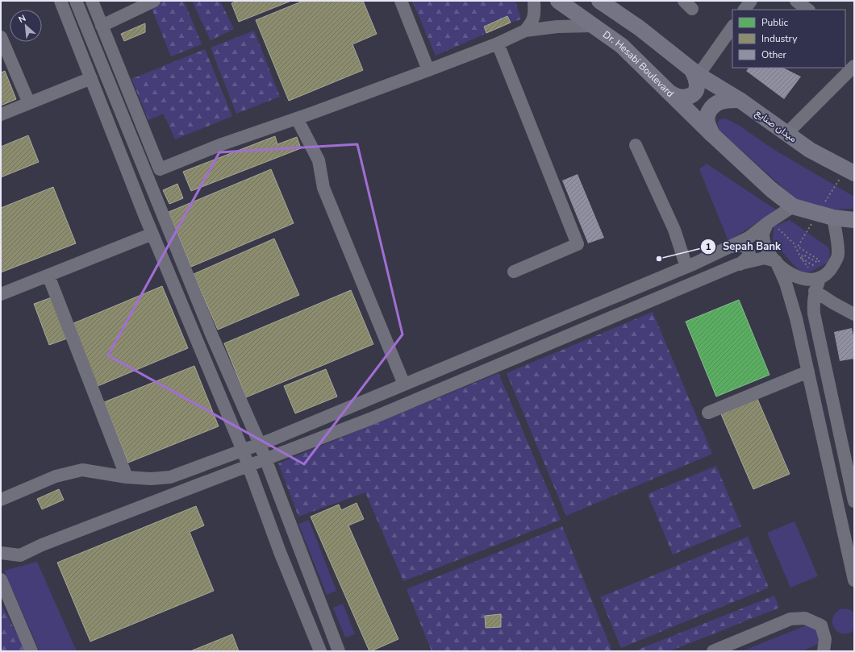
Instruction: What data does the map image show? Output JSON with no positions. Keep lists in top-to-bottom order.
{
  "streets": {
    "main road": ["Dr. Hesabi Boulevard", "میدان صنایع"]
  },
  "places": ["Sepah Bank"],
  "legend": ["Public", "Industry", "Other"],
  "north": "top left"
}
